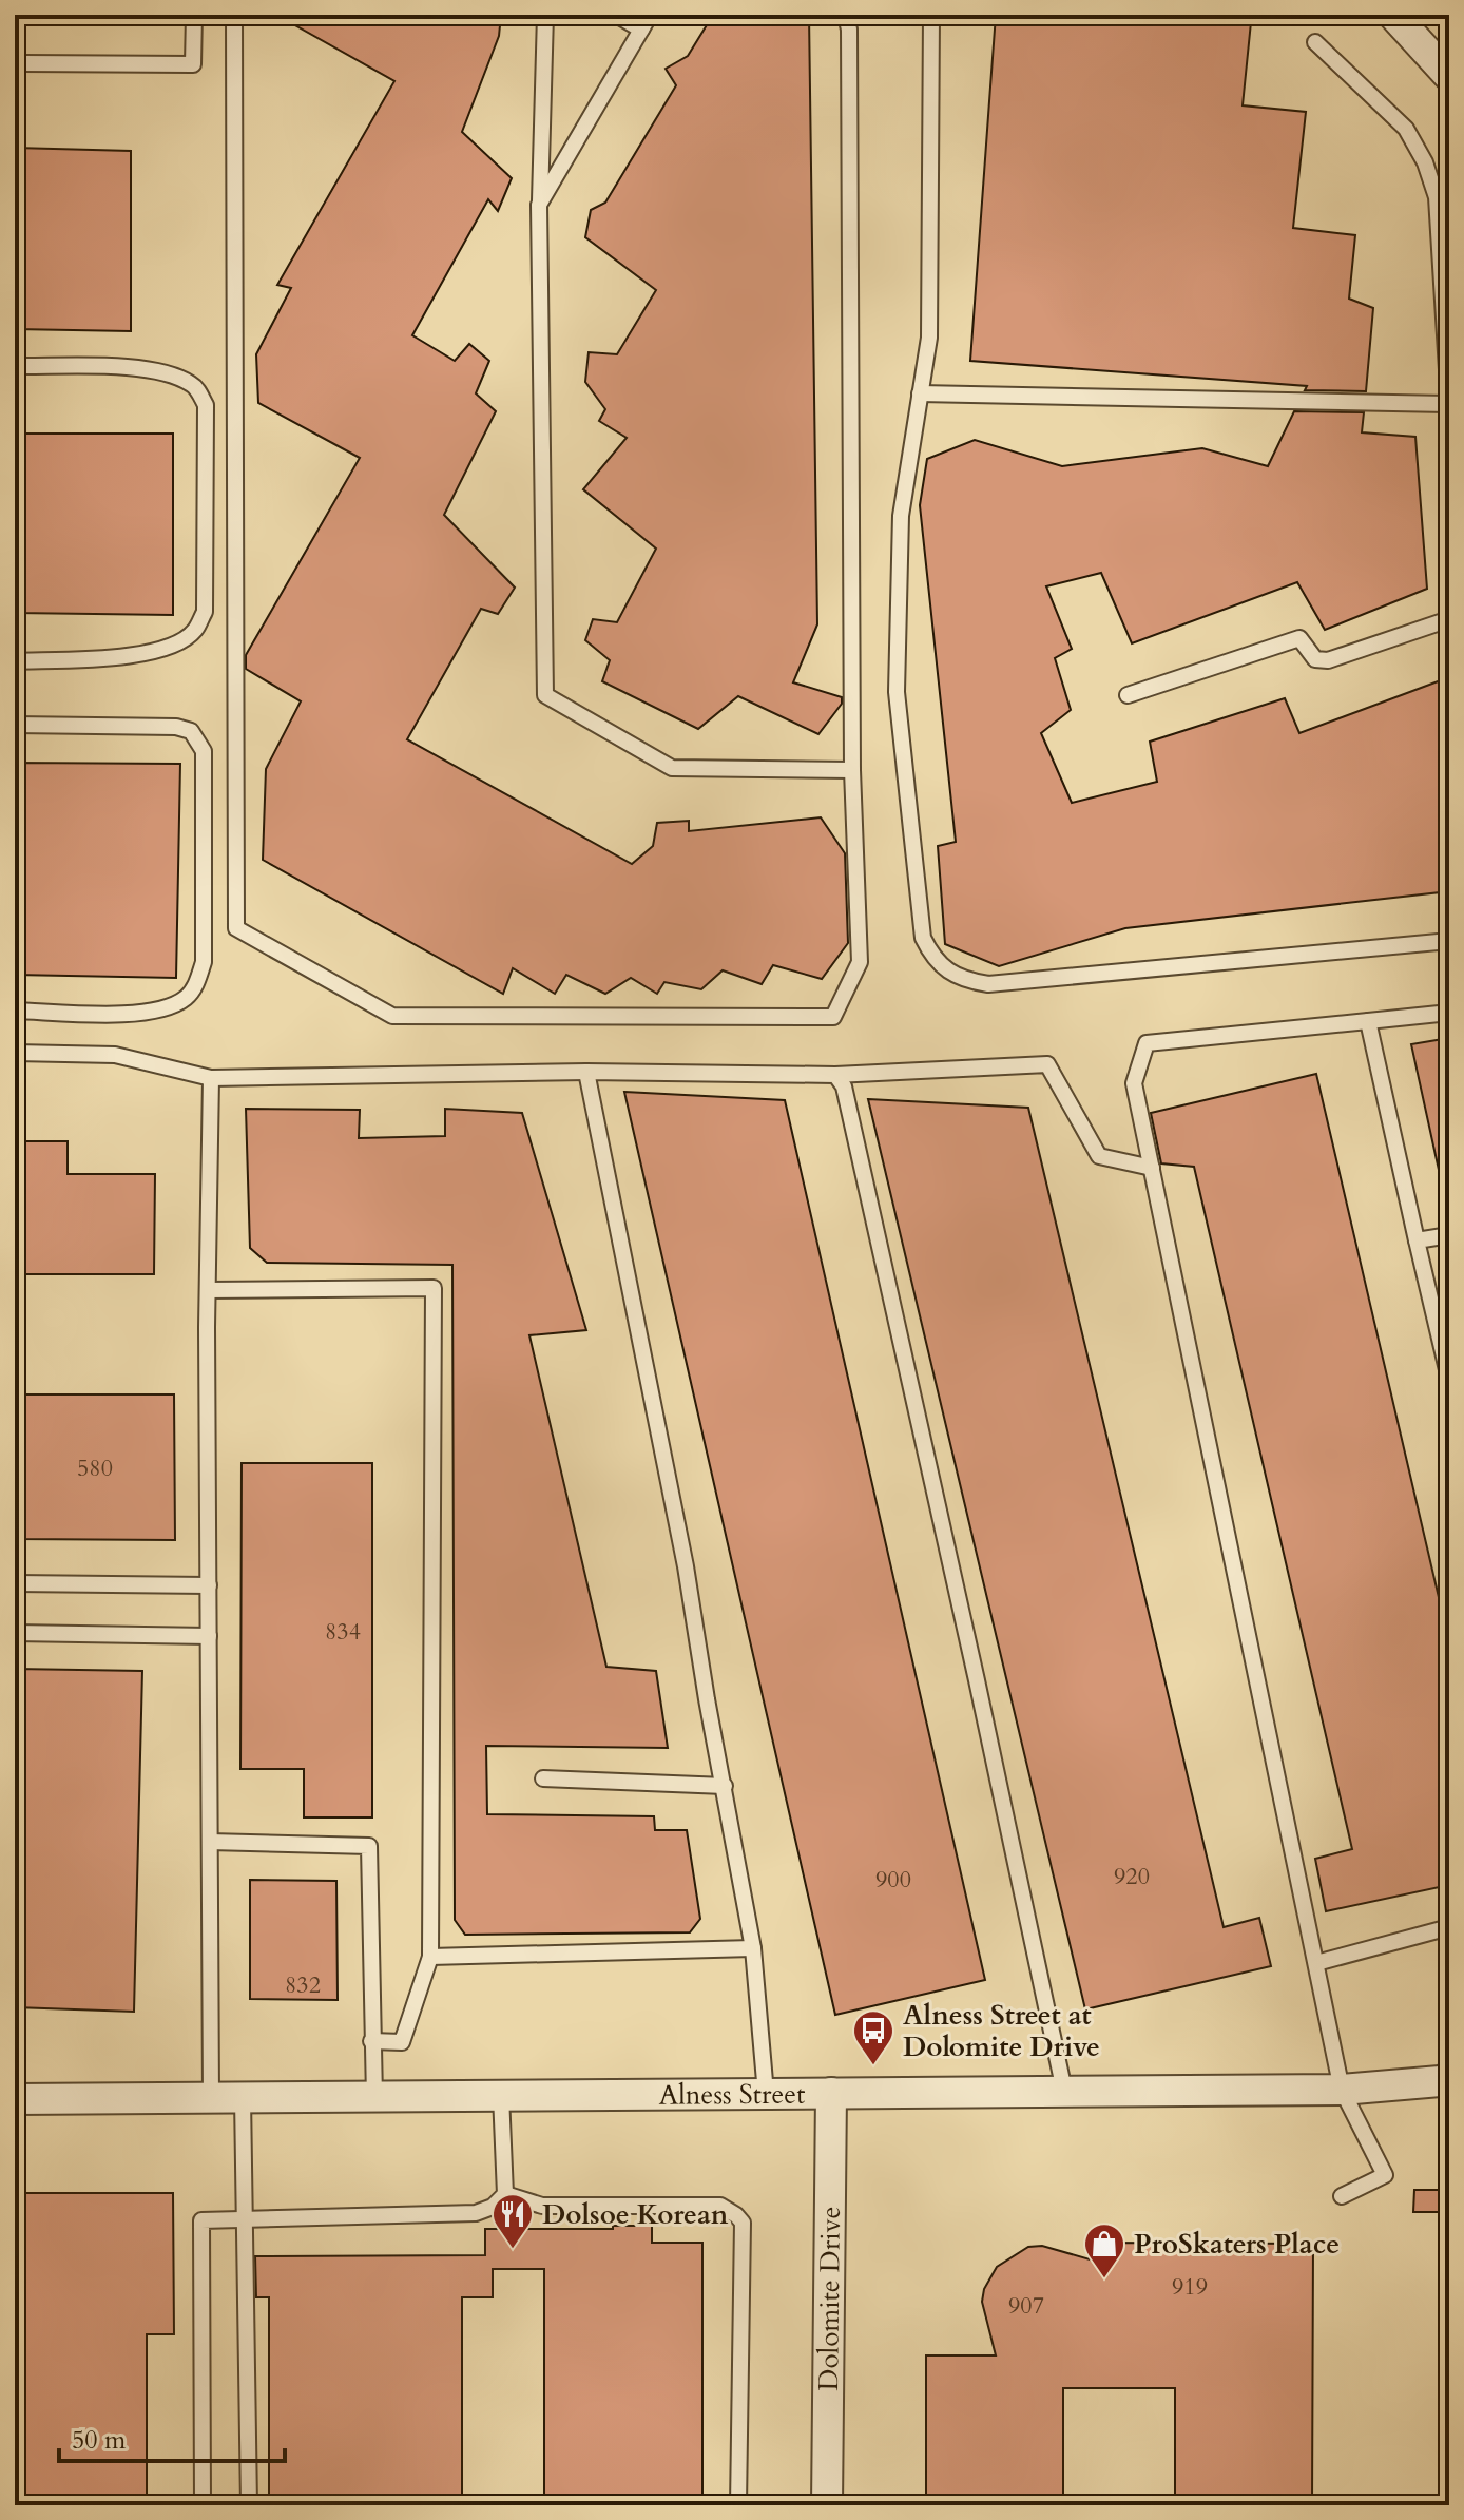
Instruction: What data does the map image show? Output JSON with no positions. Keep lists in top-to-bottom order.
{
  "streets": {
    "street": ["Alness Street", "Dolomite Drive"]
  },
  "crossings": [
    ["Alness Street", "Dolomite Drive"]
  ],
  "places": {
    "bus stop": ["Alness Street at Dolomite Drive"],
    "restaurant": ["Dolsoe Korean"],
    "shop": ["ProSkaters Place"]
  },
  "house_numbers": [
    "580",
    "834",
    "920",
    "900",
    "832",
    "919",
    "907"
  ],
  "scale_bar": "50 m"
}
